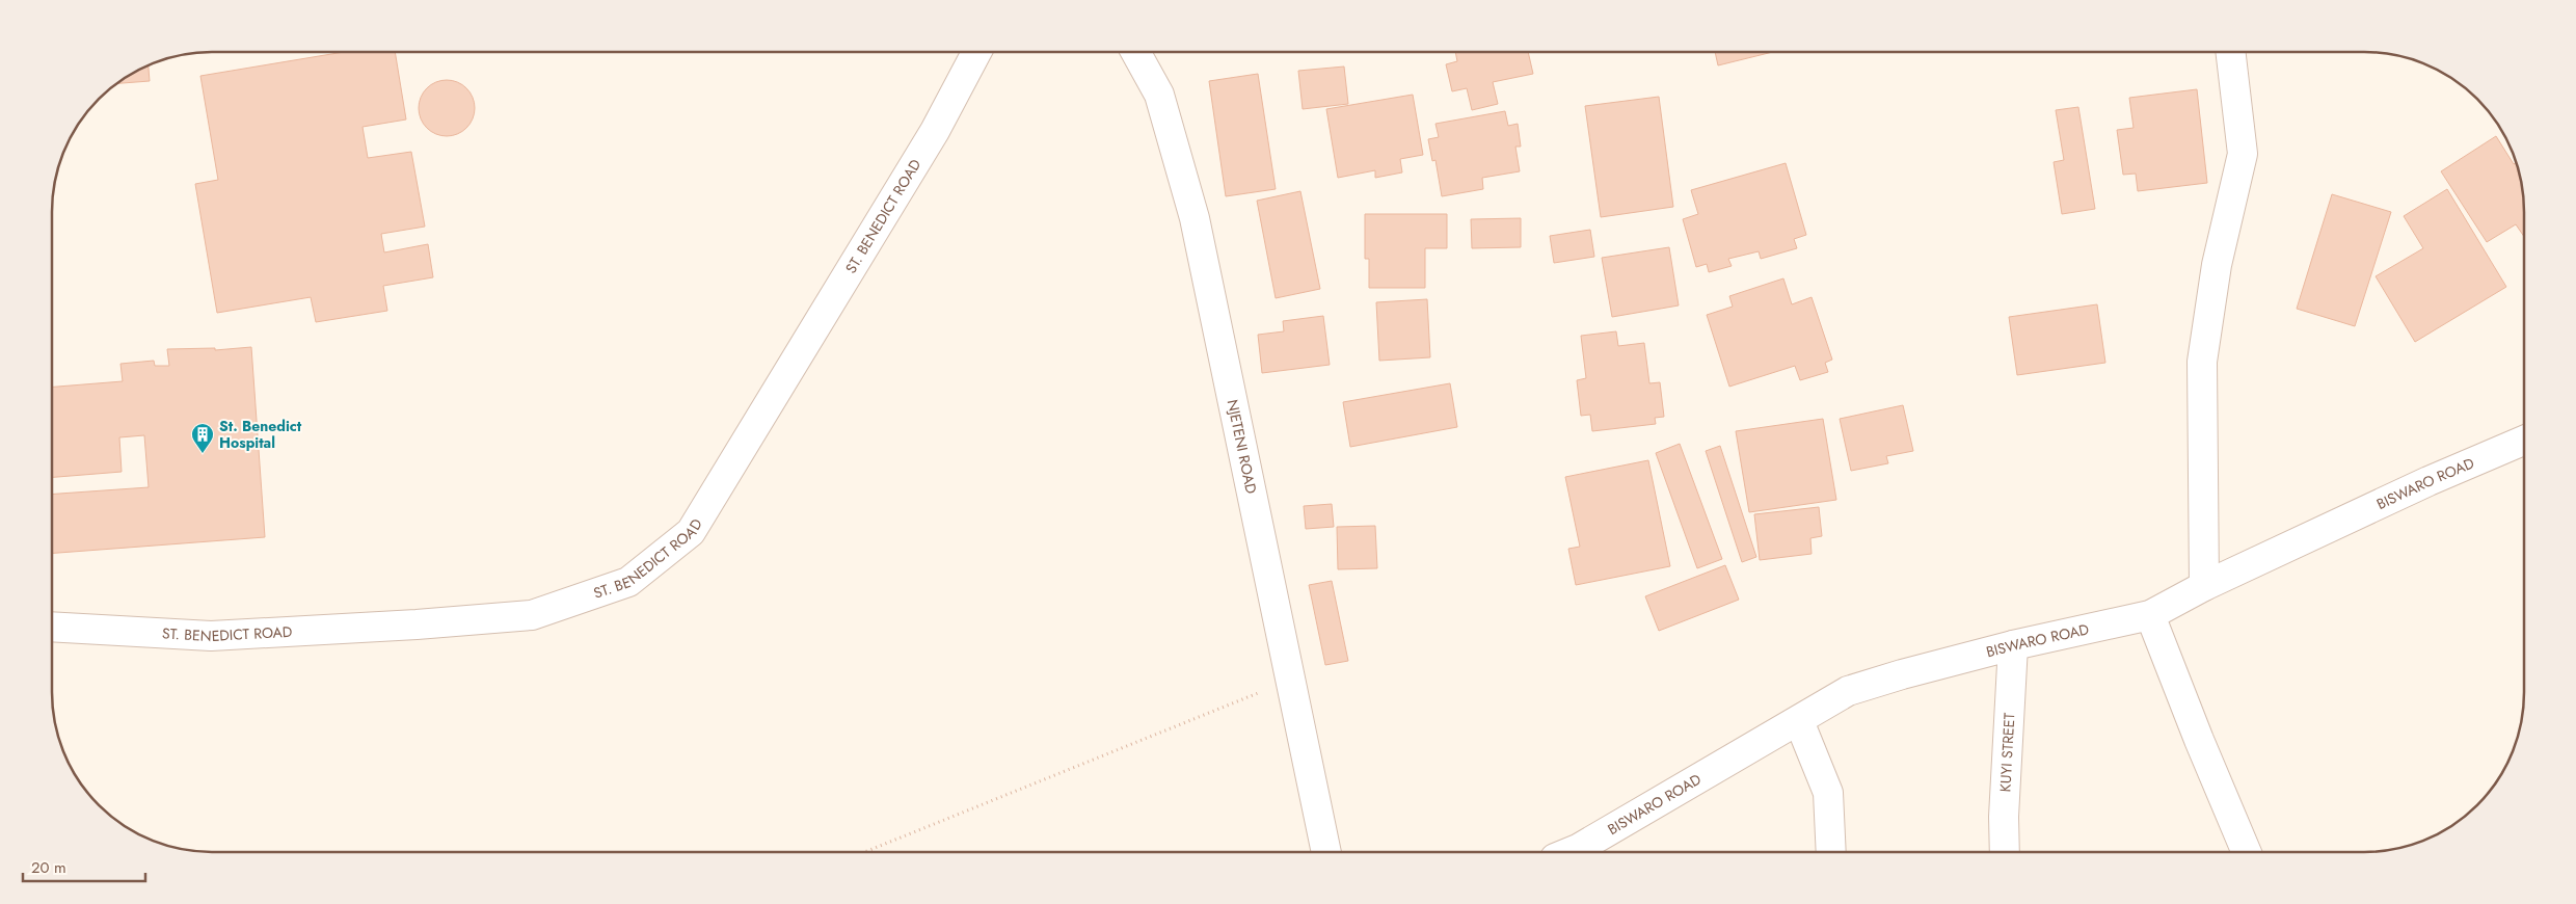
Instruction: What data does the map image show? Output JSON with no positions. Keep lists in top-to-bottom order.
{
  "streets": {
    "street": [
      "ST. BENEDICT ROAD",
      "NJETENI ROAD",
      "BISWARO ROAD",
      "KUYI STREET"
    ]
  },
  "crossings": [
    ["BISWARO ROAD", "KUYI STREET"]
  ],
  "places": {
    "building": ["St. Benedict Hospital"]
  },
  "scale_bar": "20 m"
}
